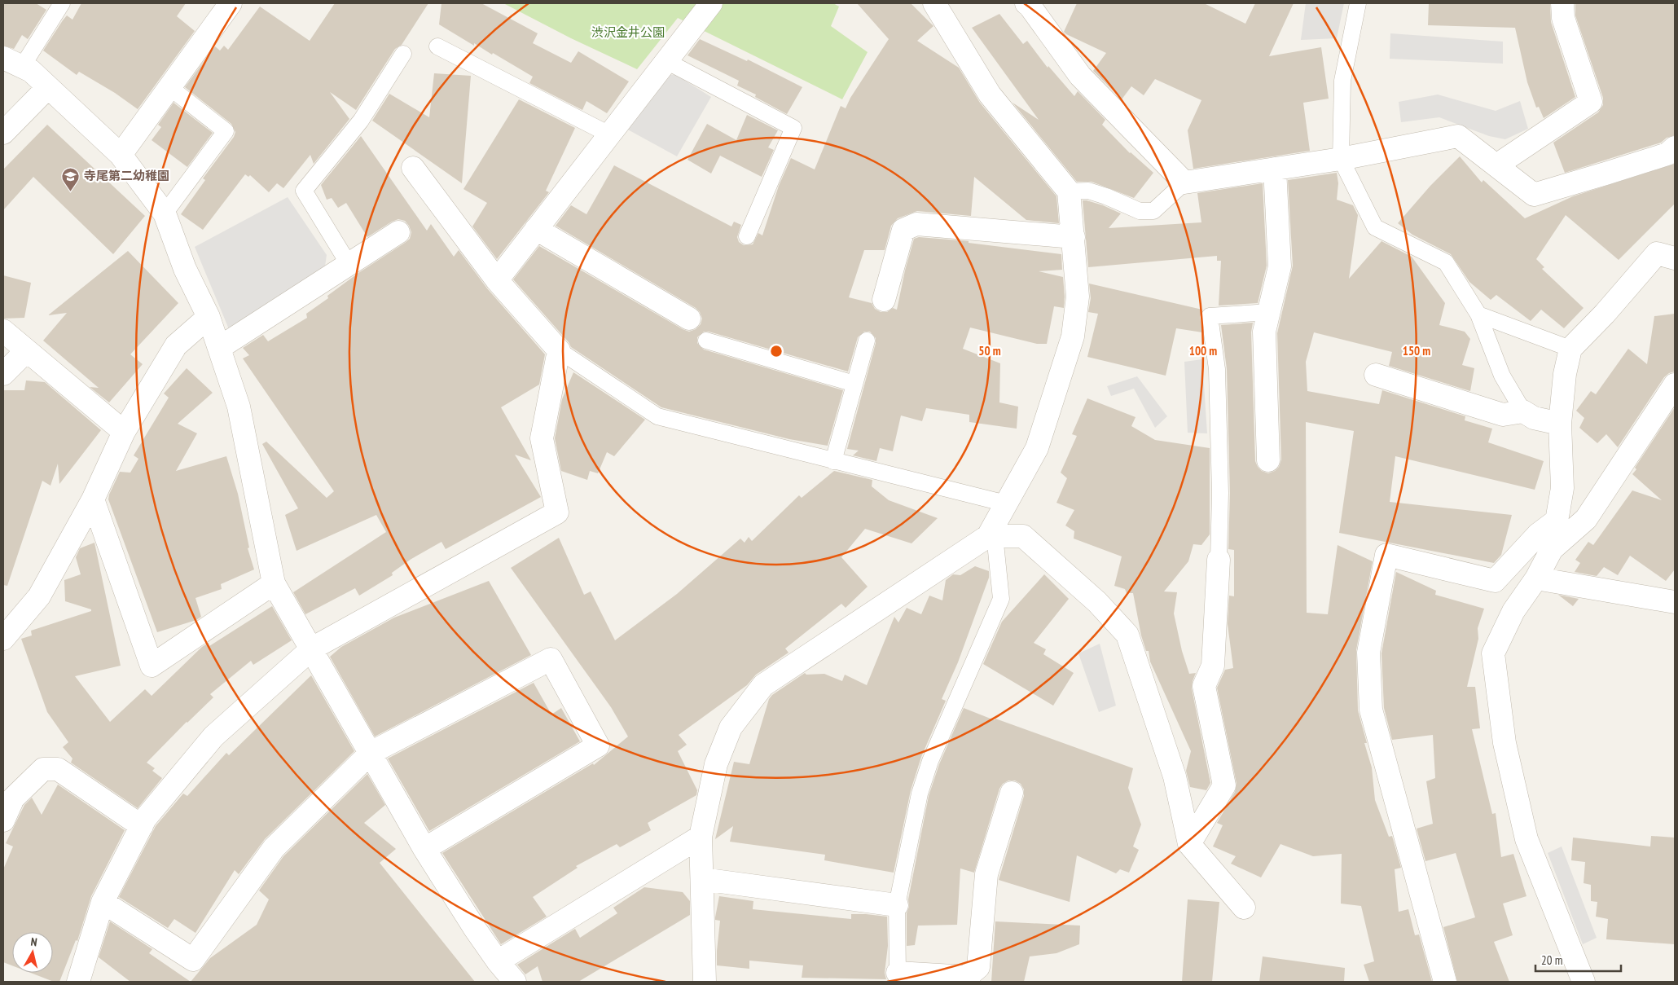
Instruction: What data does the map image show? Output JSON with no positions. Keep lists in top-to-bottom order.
{
  "parks": ["渋沢金井公園"],
  "places": {
    "school or university": ["寺尾第二幼稚園"]
  },
  "scale_bar": "20 m",
  "north": "top",
  "rings": ["50 m", "100 m", "150 m"]
}
